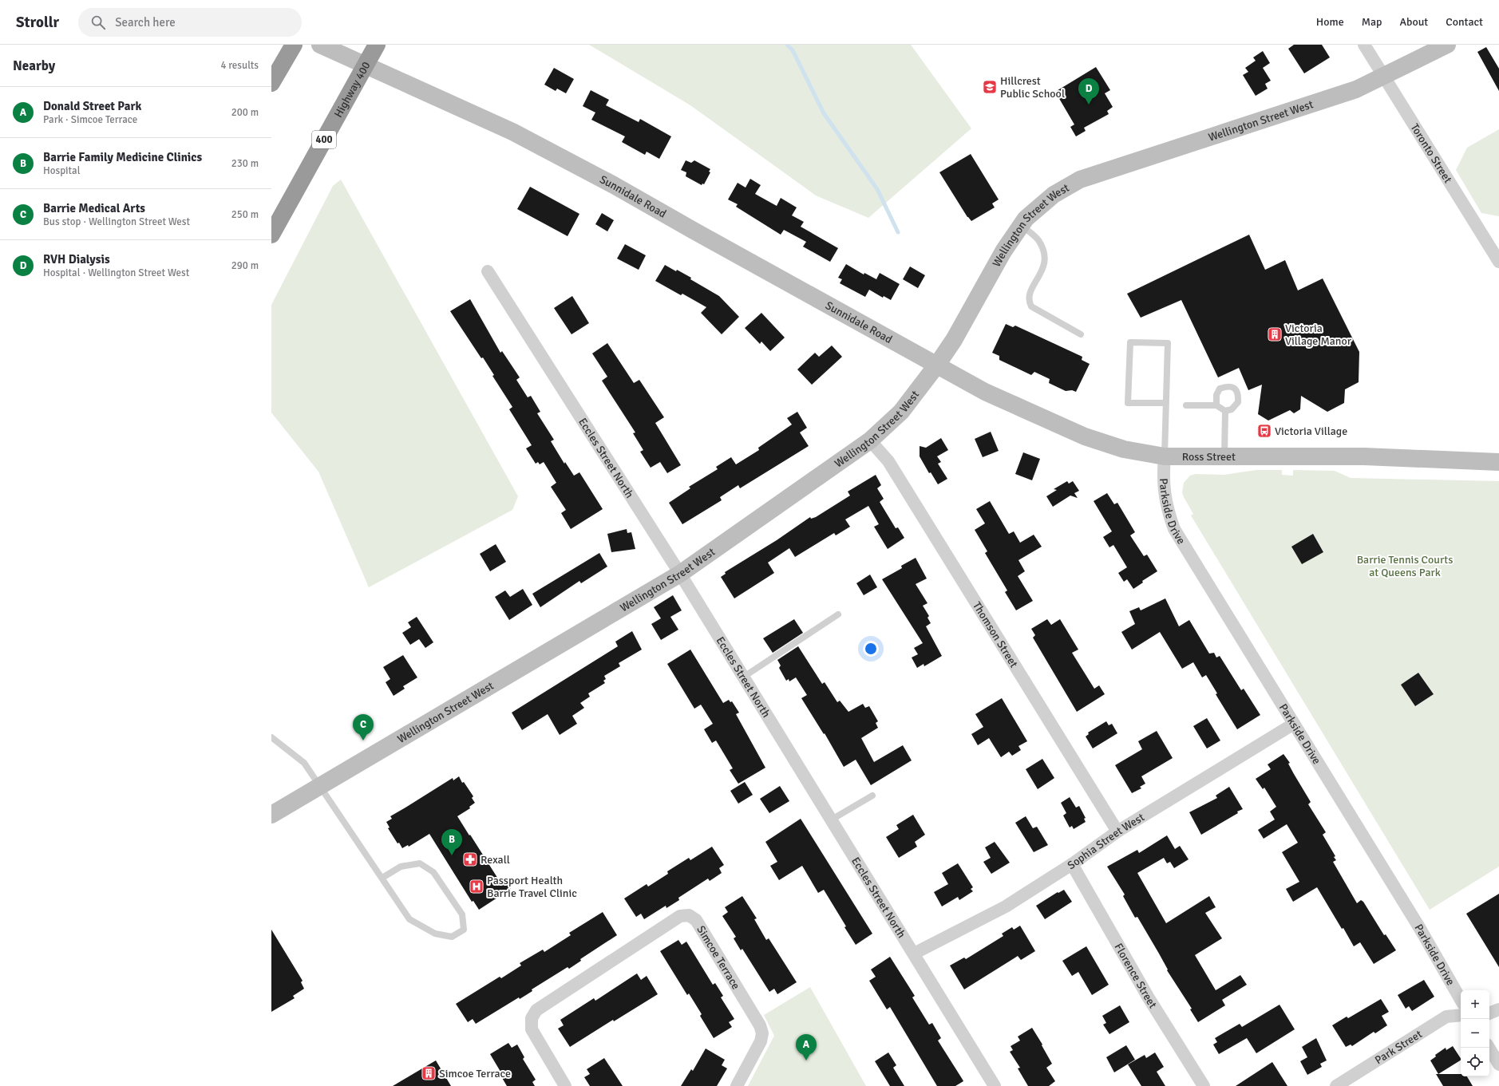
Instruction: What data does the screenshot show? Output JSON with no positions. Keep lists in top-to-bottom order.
{
  "streets": {
    "highway": ["Highway 400", "400"],
    "street": [
      "Wellington Street West",
      "Toronto Street",
      "Sunnidale Road",
      "Ross Street",
      "Eccles Street North",
      "Parkside Drive",
      "Thomson Street",
      "Sophia Street West",
      "Simcoe Terrace",
      "Florence Street",
      "Park Street"
    ]
  },
  "crossings": [
    ["Wellington Street West", "Toronto Street"],
    ["Wellington Street West", "Sunnidale Road"],
    ["Wellington Street West", "Ross Street"],
    ["Wellington Street West", "Eccles Street North"],
    ["Wellington Street West", "Thomson Street"],
    ["Sunnidale Road", "Ross Street"],
    ["Ross Street", "Parkside Drive"],
    ["Eccles Street North", "Sophia Street West"],
    ["Parkside Drive", "Sophia Street West"],
    ["Thomson Street", "Sophia Street West"],
    ["Sophia Street West", "Florence Street"]
  ],
  "parks": ["Barrie Tennis Courts at Queens Park"],
  "places": {
    "school or university": ["Hillcrest Public School"],
    "building": ["Victoria Village Manor", "Simcoe Terrace"],
    "bus stop": ["Victoria Village"],
    "pharmacy": ["Rexall"],
    "hospital": ["Passport Health Barrie Travel Clinic"]
  },
  "page": {
    "header": "Strollr",
    "search": "Search here",
    "nav": [
      "Home",
      "Map",
      "About",
      "Contact"
    ],
    "heading": ["Nearby", "4 results"],
    "pins": [
      "D",
      "C",
      "B",
      "A"
    ],
    "list": [
      {
        "mark": "A",
        "name": "Donald Street Park",
        "note": "Park · Simcoe Terrace",
        "value": "200 m"
      },
      {
        "mark": "B",
        "name": "Barrie Family Medicine Clinics",
        "note": "Hospital",
        "value": "230 m"
      },
      {
        "mark": "C",
        "name": "Barrie Medical Arts",
        "note": "Bus stop · Wellington Street West",
        "value": "250 m"
      },
      {
        "mark": "D",
        "name": "RVH Dialysis",
        "note": "Hospital · Wellington Street West",
        "value": "290 m"
      }
    ],
    "map_buttons": ["+", "−"]
  }
}
